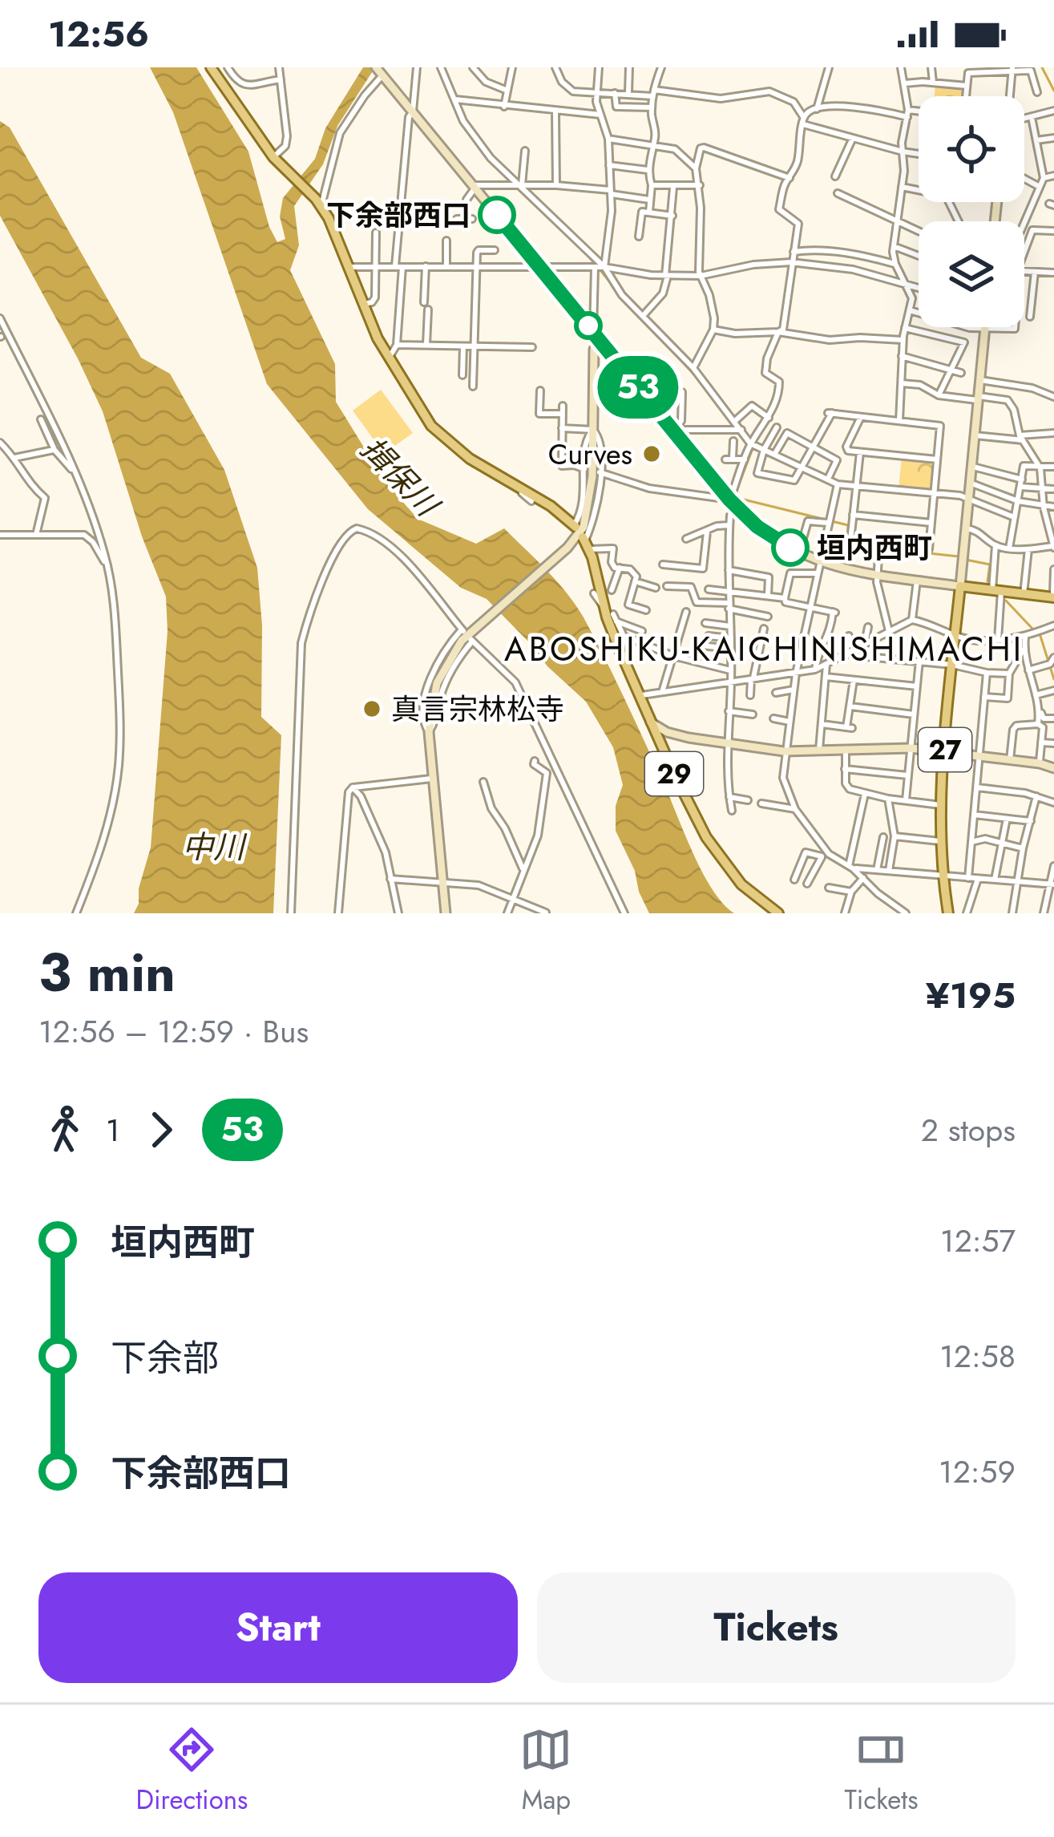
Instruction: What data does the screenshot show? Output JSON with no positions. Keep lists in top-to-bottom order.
{
  "streets": {
    "main road": ["27", "29"]
  },
  "districts": ["ABOSHIKU-KAICHINISHIMACHI"],
  "water": ["揖保川", "中川"],
  "places": [
    "下余部西口",
    "Curves",
    "垣内西町",
    "真言宗林松寺"
  ],
  "lines": ["bus line 53"],
  "page": {
    "status": "12:56",
    "on_map": "53",
    "heading": ["3 min", "12:56 – 12:59 · Bus", "¥195"],
    "legs": ["1", "53", "2 stops"],
    "list": [
      {
        "name": "垣内西町",
        "value": "12:57"
      },
      {
        "name": "下余部",
        "value": "12:58"
      },
      {
        "name": "下余部西口",
        "value": "12:59"
      }
    ],
    "buttons": ["Start", "Tickets"],
    "tabs": ["Directions", "Map", "Tickets"]
  }
}
